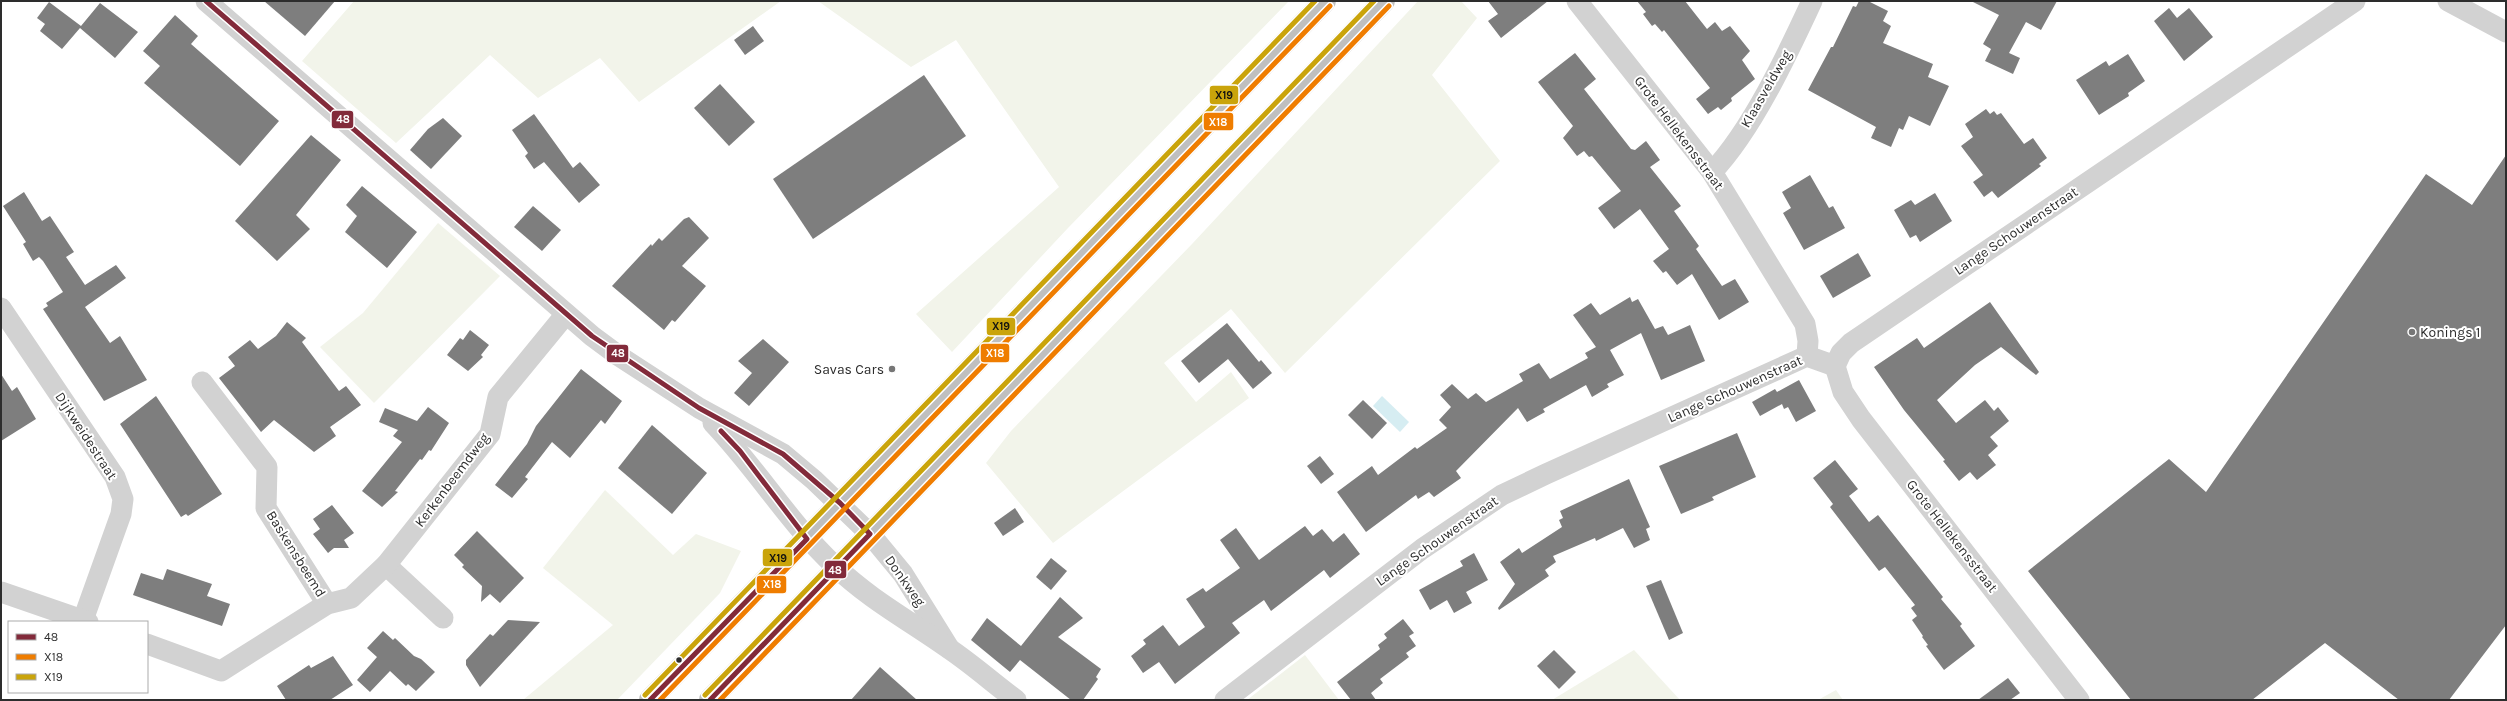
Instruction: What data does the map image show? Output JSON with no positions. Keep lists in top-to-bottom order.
{
  "streets": {
    "street": [
      "Klaasveldweg",
      "Grote Hellekensstraat",
      "Lange Schouwenstraat",
      "Dijkweidestraat",
      "Kerkenbeemdweg",
      "Baskensbeemd",
      "Donkweg"
    ]
  },
  "crossings": [
    ["Klaasveldweg", "Grote Hellekensstraat"],
    ["Grote Hellekensstraat", "Lange Schouwenstraat"],
    ["Kerkenbeemdweg", "Baskensbeemd"],
    ["Kerkenbeemdweg", "Donkweg"]
  ],
  "places": ["Konings 1", "Savas Cars"],
  "lines": ["transit line 48", "transit line X19", "transit line X18"],
  "legend": ["48", "X18", "X19"]
}
